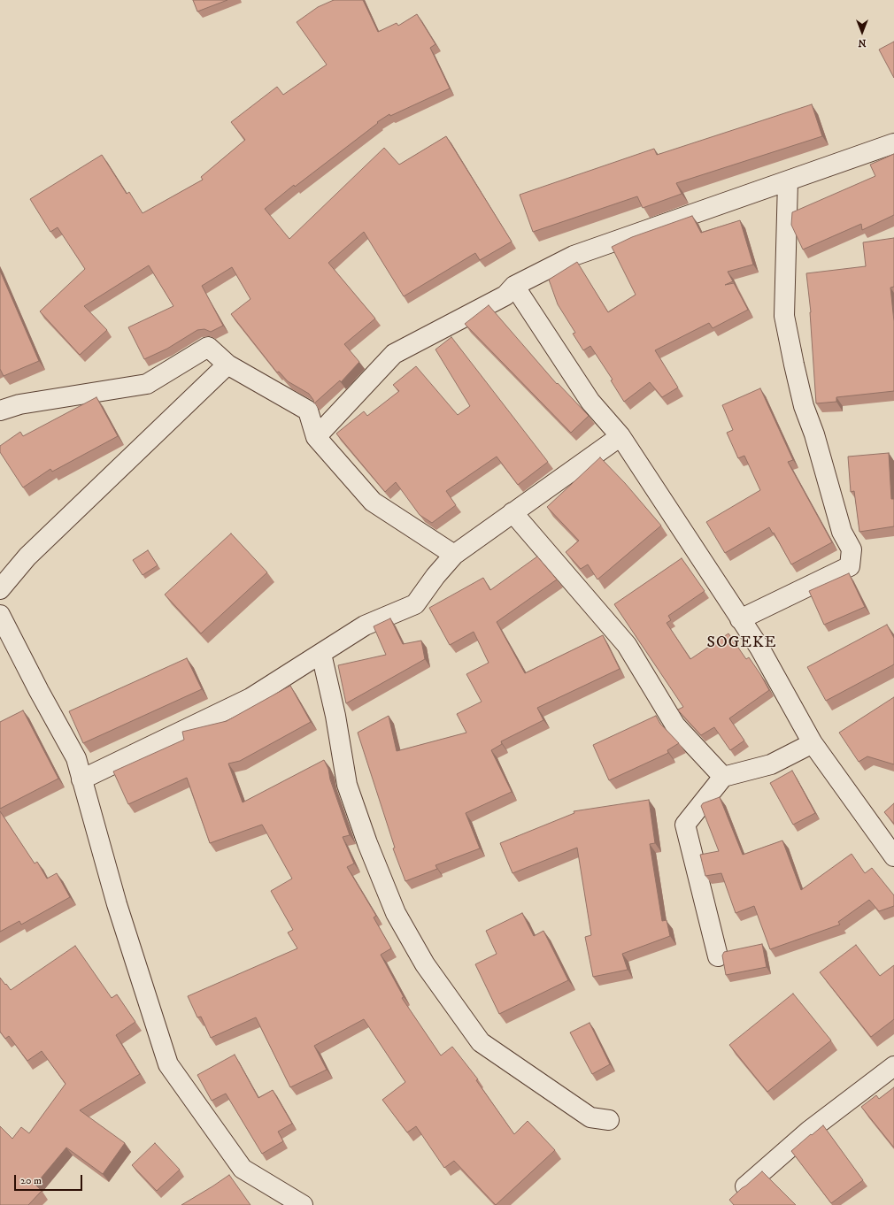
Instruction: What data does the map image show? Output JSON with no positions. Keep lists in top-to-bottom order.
{
  "districts": ["SOGEKE"],
  "scale_bar": "20 m",
  "north": "bottom"
}
